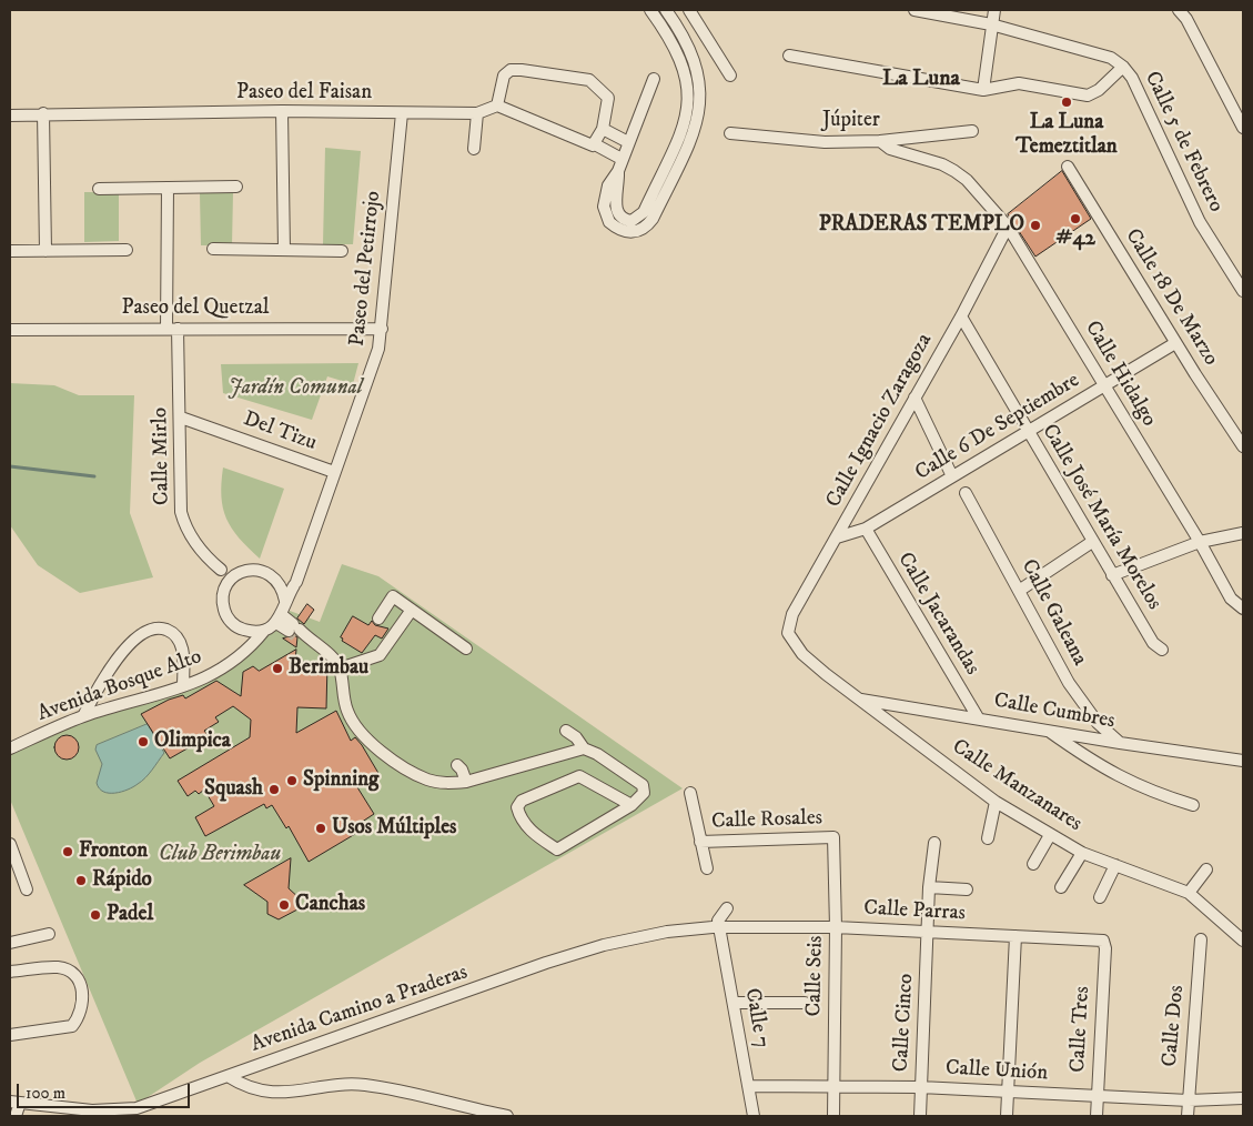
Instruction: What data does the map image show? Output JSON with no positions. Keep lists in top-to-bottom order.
{
  "streets": {
    "street": [
      "Paseo del Faisan",
      "Júpiter",
      "Calle 5 de Febrero",
      "Paseo del Petirrojo",
      "Calle 18 De Marzo",
      "Paseo del Quetzal",
      "Calle Hidalgo",
      "Calle Ignacio Zaragoza",
      "Calle 6 De Septiembre",
      "Del Tizu",
      "Calle Mirlo",
      "Calle José María Morelos",
      "Calle Galeana",
      "Calle Jacarandas",
      "Avenida Bosque Alto",
      "Calle Cumbres",
      "Calle Manzanares",
      "Calle Rosales",
      "Calle Parras",
      "Calle Seis",
      "Avenida Camino a Praderas",
      "Calle 7",
      "Calle Cinco",
      "Calle Dos",
      "Calle Tres",
      "Calle Unión"
    ]
  },
  "crossings": [
    ["Paseo del Faisan", "Paseo del Petirrojo"],
    ["Júpiter", "Calle Hidalgo"],
    ["Paseo del Petirrojo", "Paseo del Quetzal"],
    ["Paseo del Petirrojo", "Del Tizu"],
    ["Paseo del Petirrojo", "Calle Mirlo"],
    ["Paseo del Petirrojo", "Avenida Bosque Alto"],
    ["Calle 18 De Marzo", "Calle 6 De Septiembre"],
    ["Paseo del Quetzal", "Calle Mirlo"],
    ["Calle Hidalgo", "Calle Ignacio Zaragoza"],
    ["Calle Hidalgo", "Calle 6 De Septiembre"],
    ["Calle Ignacio Zaragoza", "Calle 6 De Septiembre"],
    ["Calle Ignacio Zaragoza", "Calle José María Morelos"],
    ["Calle Ignacio Zaragoza", "Calle Manzanares"],
    ["Calle 6 De Septiembre", "Calle José María Morelos"],
    ["Calle 6 De Septiembre", "Calle Jacarandas"],
    ["Del Tizu", "Calle Mirlo"],
    ["Calle Mirlo", "Avenida Bosque Alto"],
    ["Calle Galeana", "Calle Cumbres"],
    ["Calle Jacarandas", "Calle Cumbres"],
    ["Calle Cumbres", "Calle Manzanares"],
    ["Calle Rosales", "Calle Seis"],
    ["Calle Parras", "Calle Seis"],
    ["Calle Parras", "Avenida Camino a Praderas"],
    ["Calle Parras", "Calle 7"],
    ["Calle Parras", "Calle Cinco"],
    ["Calle Parras", "Calle Tres"],
    ["Calle Seis", "Calle Unión"],
    ["Avenida Camino a Praderas", "Calle 7"],
    ["Calle 7", "Calle Unión"],
    ["Calle Cinco", "Calle Unión"],
    ["Calle Dos", "Calle Unión"],
    ["Calle Tres", "Calle Unión"]
  ],
  "districts": ["La Luna"],
  "parks": ["Jardín Comunal", "Club Berimbau"],
  "places": [
    "La Luna Temeztitlan",
    "#42",
    "PRADERAS TEMPLO",
    "Berimbau",
    "Olimpica",
    "Spinning",
    "Squash",
    "Usos Múltiples",
    "Fronton",
    "Rápido",
    "Canchas",
    "Padel"
  ],
  "scale_bar": "100 m"
}
